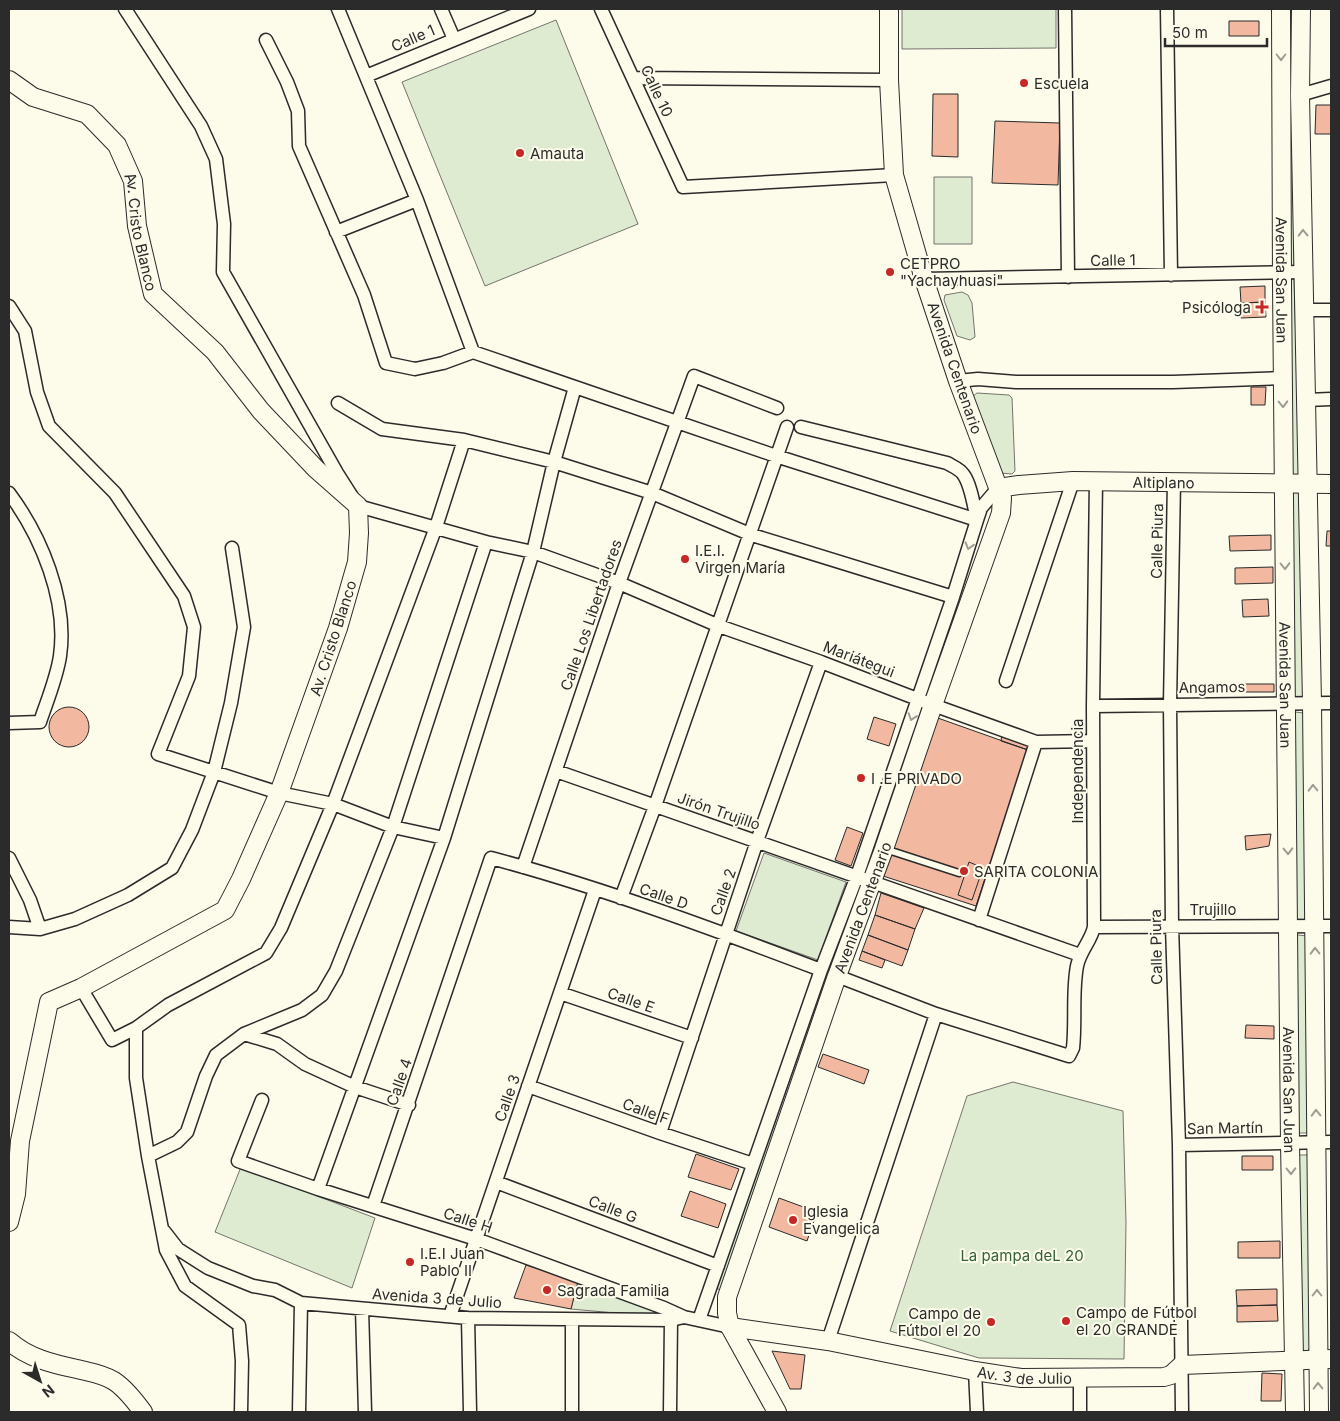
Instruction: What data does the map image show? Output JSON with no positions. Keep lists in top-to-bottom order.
{
  "streets": {
    "street": [
      "Calle 1",
      "Calle 10",
      "Av. Cristo Blanco",
      "Avenida San Juan",
      "Avenida Centenario",
      "Altiplano",
      "Calle Piura",
      "Calle Los Libertadores",
      "Mariátegui",
      "Angamos",
      "Independencia",
      "Jirón Trujillo",
      "Calle 2",
      "Calle D",
      "Trujillo",
      "Calle E",
      "Calle 4",
      "Calle 3",
      "Calle F",
      "San Martín",
      "Calle G",
      "Calle H",
      "Avenida 3 de Julio",
      "Av. 3 de Julio"
    ]
  },
  "crossings": [
    ["Calle 1", "Avenida San Juan"],
    ["Calle 1", "Avenida Centenario"],
    ["Calle 10", "Avenida Centenario"],
    ["Av. Cristo Blanco", "Mariátegui"],
    ["Avenida San Juan", "Altiplano"],
    ["Avenida San Juan", "Angamos"],
    ["Avenida San Juan", "Trujillo"],
    ["Avenida San Juan", "San Martín"],
    ["Avenida San Juan", "Av. 3 de Julio"],
    ["Avenida Centenario", "Altiplano"],
    ["Avenida Centenario", "Mariátegui"],
    ["Avenida Centenario", "Jirón Trujillo"],
    ["Avenida Centenario", "Calle D"],
    ["Avenida Centenario", "Calle F"],
    ["Avenida Centenario", "Calle G"],
    ["Avenida Centenario", "Avenida 3 de Julio"],
    ["Avenida Centenario", "Av. 3 de Julio"],
    ["Altiplano", "Calle Piura"],
    ["Altiplano", "Independencia"],
    ["Calle Piura", "Angamos"],
    ["Calle Piura", "Trujillo"],
    ["Calle Piura", "San Martín"],
    ["Calle Piura", "Av. 3 de Julio"],
    ["Calle Los Libertadores", "Mariátegui"],
    ["Calle Los Libertadores", "Jirón Trujillo"],
    ["Calle Los Libertadores", "Calle D"],
    ["Calle Los Libertadores", "Calle 4"],
    ["Mariátegui", "Independencia"],
    ["Mariátegui", "Calle 2"],
    ["Angamos", "Independencia"],
    ["Independencia", "Jirón Trujillo"],
    ["Independencia", "Calle D"],
    ["Independencia", "Trujillo"],
    ["Jirón Trujillo", "Calle 2"],
    ["Calle 2", "Calle D"],
    ["Calle 2", "Calle E"],
    ["Calle 2", "Calle F"],
    ["Calle D", "Calle 4"],
    ["Calle D", "Calle 3"],
    ["Calle E", "Calle 3"],
    ["Calle 4", "Calle H"],
    ["Calle 3", "Calle F"],
    ["Calle 3", "Calle G"],
    ["Calle 3", "Calle H"],
    ["Calle 3", "Avenida 3 de Julio"],
    ["Calle H", "Avenida 3 de Julio"],
    ["Avenida 3 de Julio", "Av. 3 de Julio"]
  ],
  "parks": ["La pampa deL 20"],
  "places": {
    "other": [
      "Escuela",
      "Amauta",
      "CETPRO \"Yachayhuasi\"",
      "I.E.I. Virgen María",
      "I .E PRIVADO",
      "SARITA COLONIA",
      "Iglesia Evangelica",
      "I.E.I Juan Pablo II",
      "Sagrada Familia",
      "Campo de Fútbol el 20 GRANDE",
      "Campo de Fútbol el 20"
    ],
    "health": ["Psicóloga"]
  },
  "scale_bar": "50 m",
  "north": "bottom right"
}
